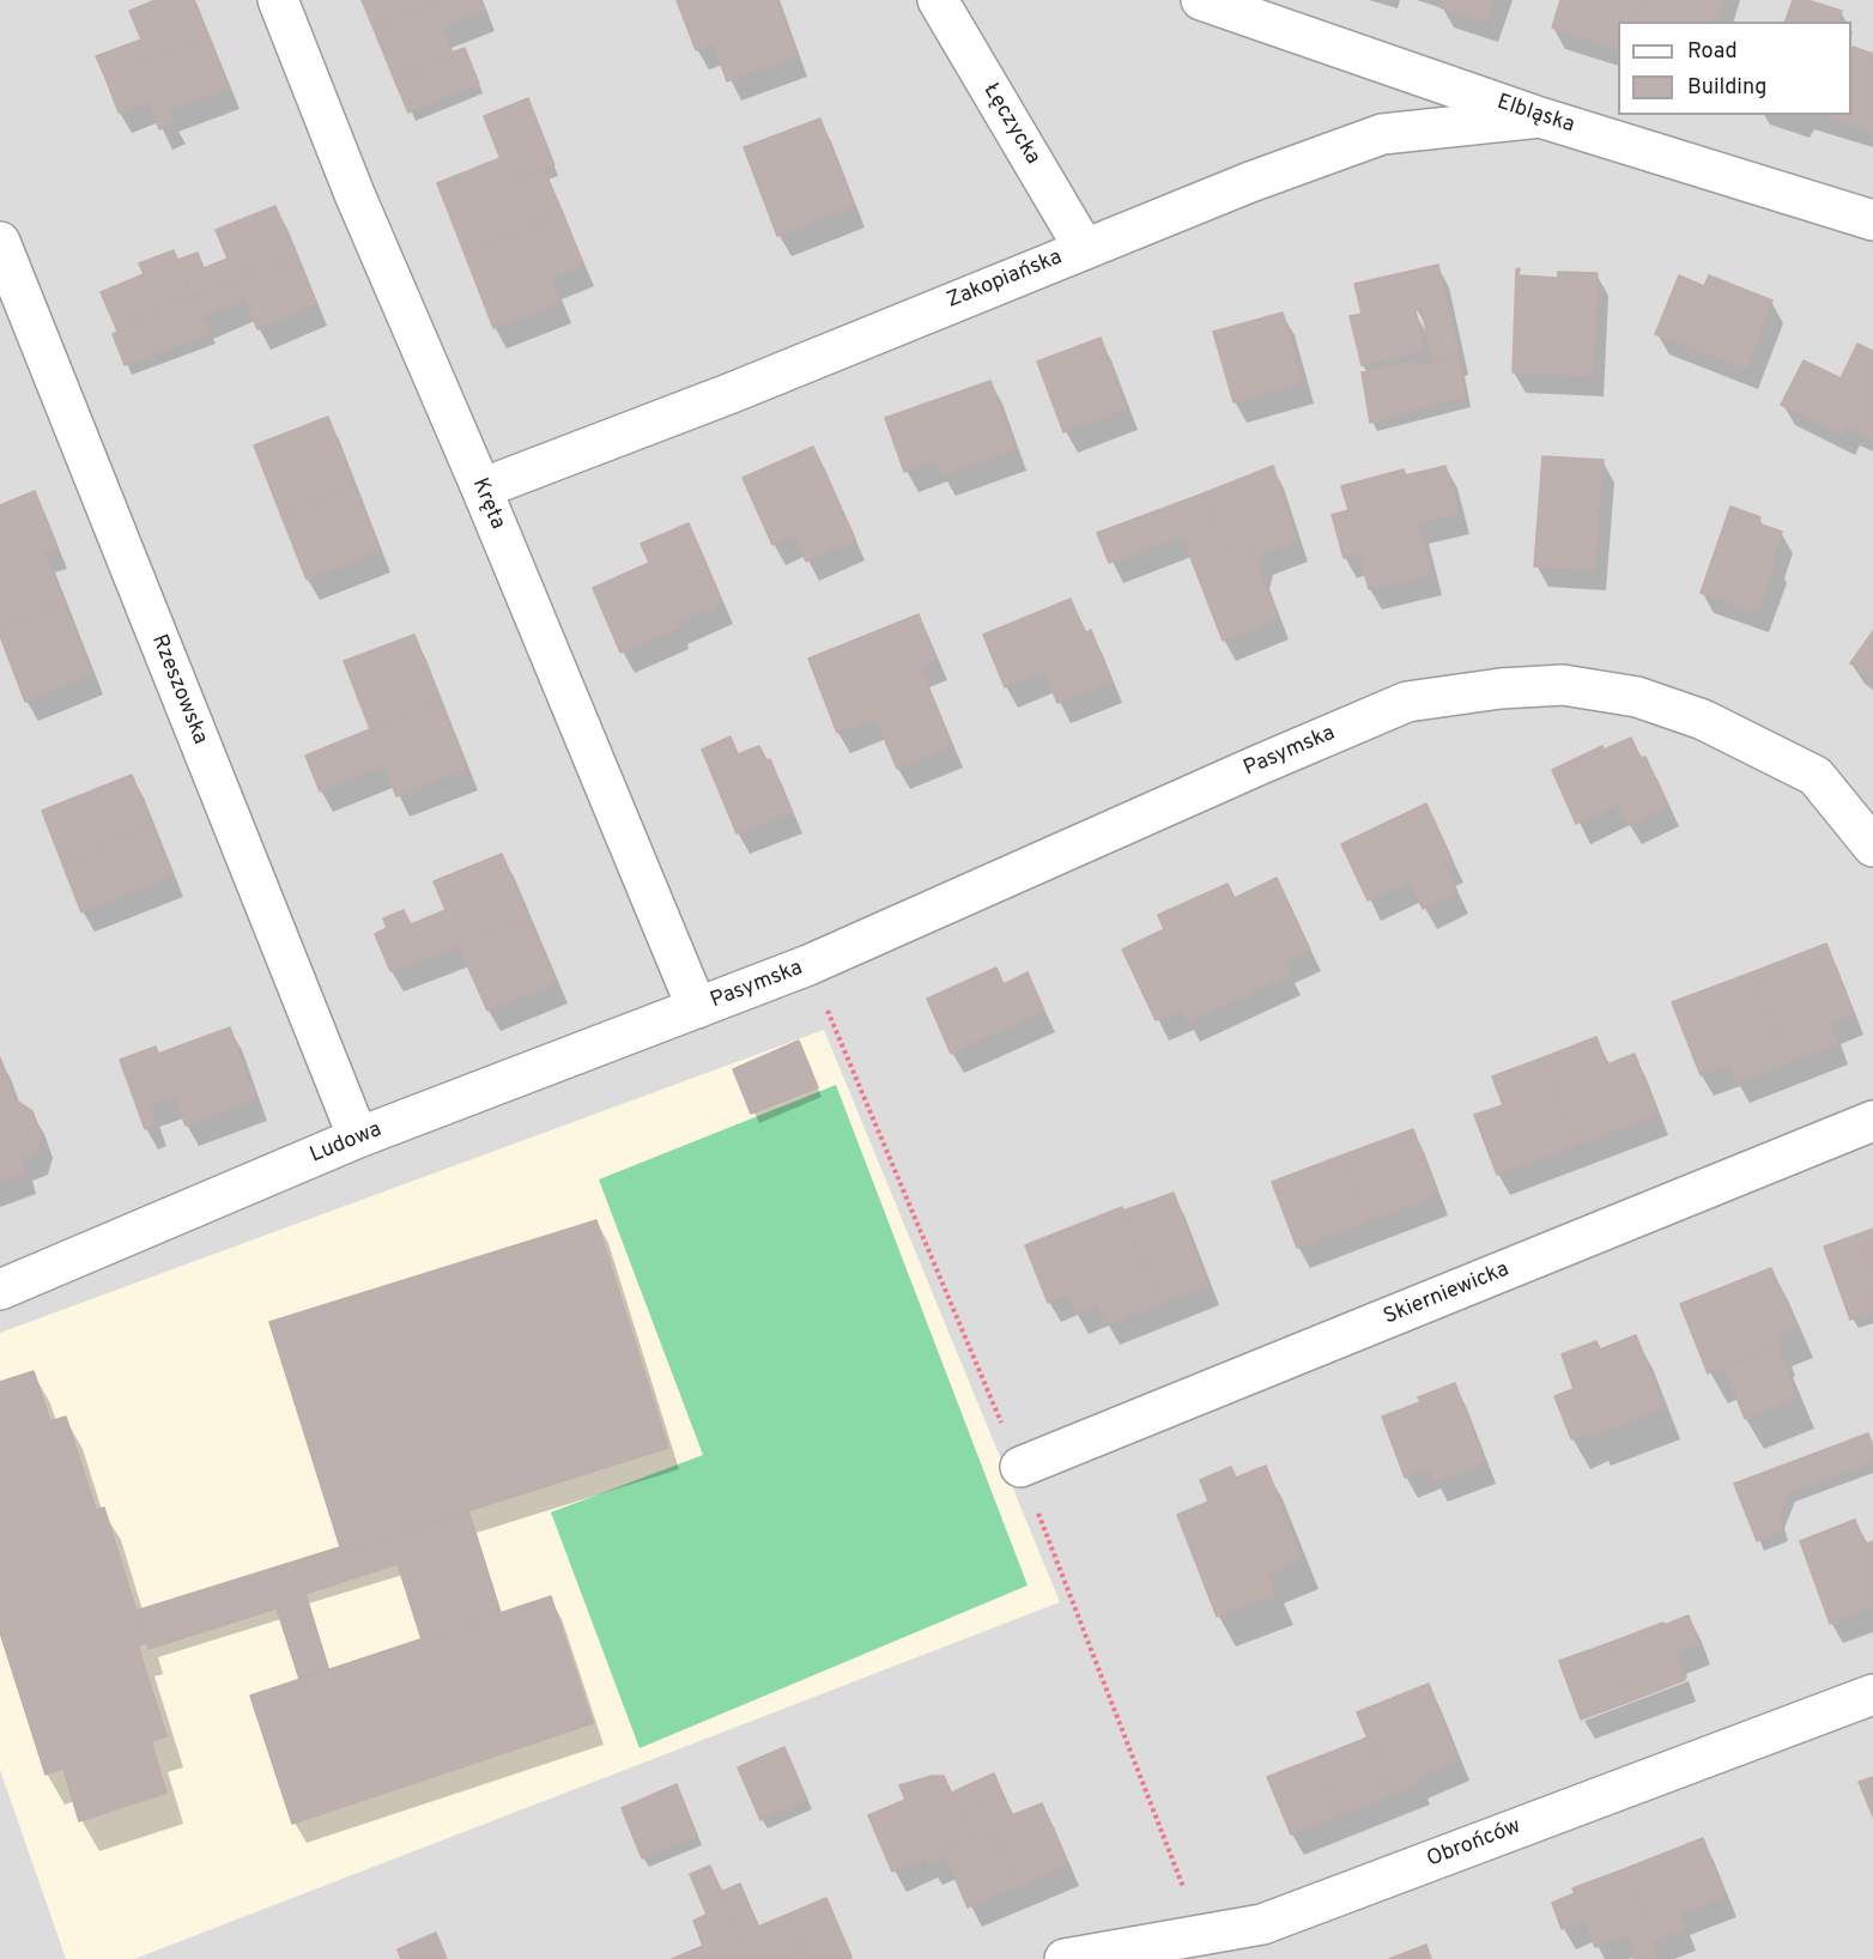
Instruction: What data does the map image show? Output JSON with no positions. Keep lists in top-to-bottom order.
{
  "streets": {
    "street": [
      "Elbląska",
      "Łęczycka",
      "Zakopiańska",
      "Kręta",
      "Rzeszowska",
      "Pasymska",
      "Ludowa",
      "Skierniewicka",
      "Obrońców"
    ]
  },
  "crossings": [
    ["Elbląska", "Zakopiańska"],
    ["Łęczycka", "Zakopiańska"],
    ["Zakopiańska", "Kręta"],
    ["Kręta", "Pasymska"],
    ["Kręta", "Ludowa"],
    ["Rzeszowska", "Ludowa"],
    ["Pasymska", "Ludowa"]
  ],
  "legend": ["Road", "Building"]
}
